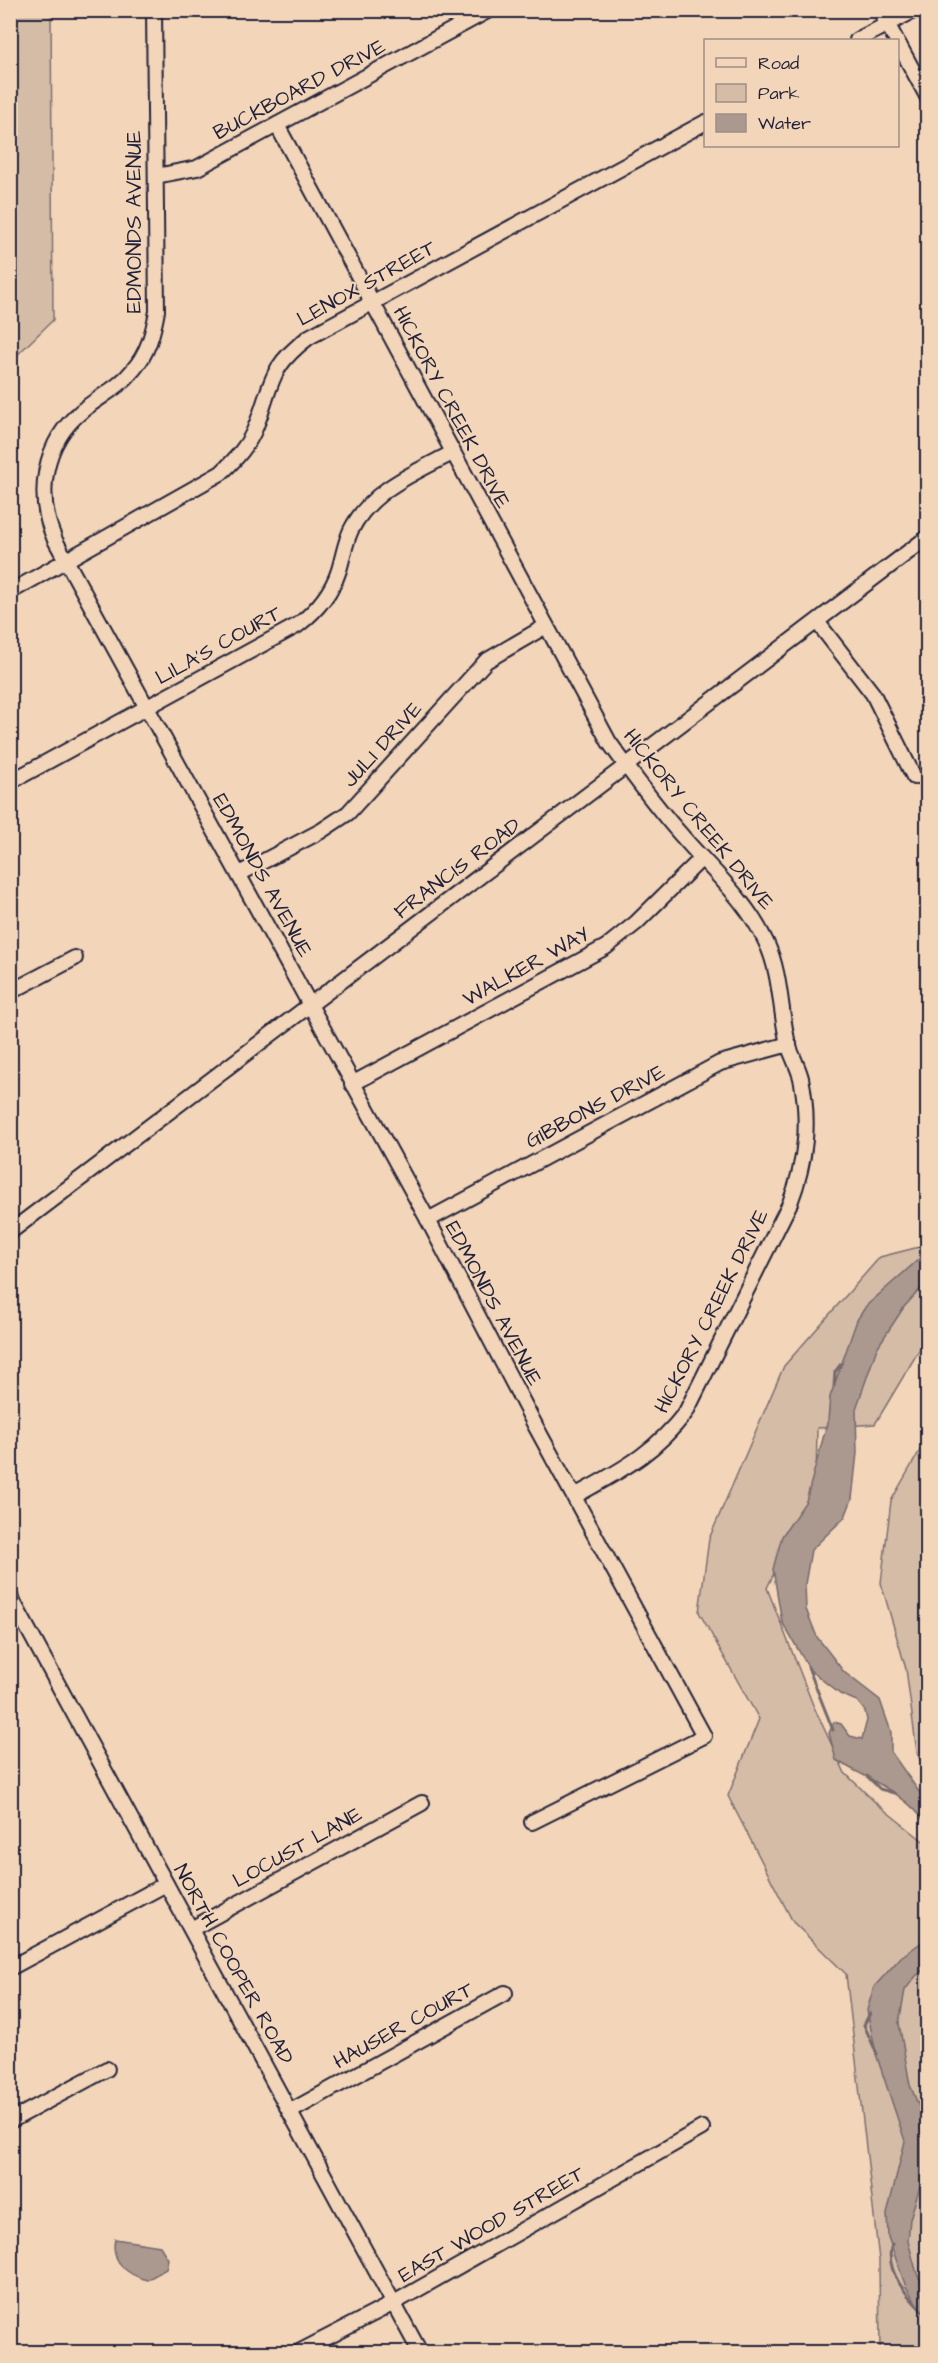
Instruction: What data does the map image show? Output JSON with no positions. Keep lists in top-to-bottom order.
{
  "streets": {
    "street": [
      "BUCKBOARD DRIVE",
      "EDMONDS AVENUE",
      "LENOX STREET",
      "HICKORY CREEK DRIVE",
      "LILA'S COURT",
      "JULI DRIVE",
      "FRANCIS ROAD",
      "WALKER WAY",
      "GIBBONS DRIVE",
      "LOCUST LANE",
      "NORTH COOPER ROAD",
      "HAUSER COURT",
      "EAST WOOD STREET"
    ]
  },
  "crossings": [
    ["BUCKBOARD DRIVE", "EDMONDS AVENUE"],
    ["BUCKBOARD DRIVE", "HICKORY CREEK DRIVE"],
    ["EDMONDS AVENUE", "LENOX STREET"],
    ["EDMONDS AVENUE", "HICKORY CREEK DRIVE"],
    ["EDMONDS AVENUE", "LILA'S COURT"],
    ["EDMONDS AVENUE", "JULI DRIVE"],
    ["EDMONDS AVENUE", "FRANCIS ROAD"],
    ["EDMONDS AVENUE", "WALKER WAY"],
    ["EDMONDS AVENUE", "GIBBONS DRIVE"],
    ["LENOX STREET", "HICKORY CREEK DRIVE"],
    ["HICKORY CREEK DRIVE", "LILA'S COURT"],
    ["HICKORY CREEK DRIVE", "JULI DRIVE"],
    ["HICKORY CREEK DRIVE", "FRANCIS ROAD"],
    ["HICKORY CREEK DRIVE", "WALKER WAY"],
    ["HICKORY CREEK DRIVE", "GIBBONS DRIVE"],
    ["LOCUST LANE", "NORTH COOPER ROAD"],
    ["NORTH COOPER ROAD", "HAUSER COURT"],
    ["NORTH COOPER ROAD", "EAST WOOD STREET"]
  ],
  "legend": ["Road", "Park", "Water"]
}
